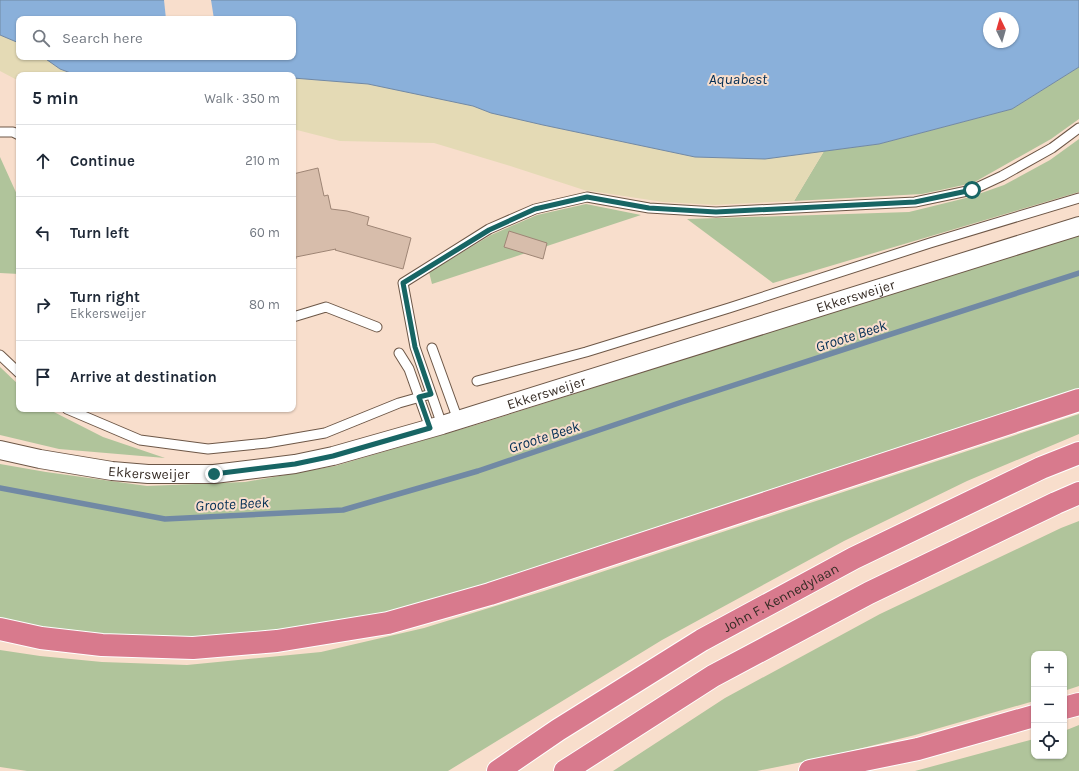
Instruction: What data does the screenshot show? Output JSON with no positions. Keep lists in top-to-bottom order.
{
  "streets": {
    "highway": ["John F. Kennedylaan"],
    "street": ["Ekkersweijer"]
  },
  "water": ["Aquabest", "Groote Beek"],
  "north": "top",
  "page": {
    "search": "Search here",
    "heading": ["5 min", "Walk · 350 m"],
    "list": [
      ["Continue", "210 m"],
      ["Turn left", "60 m"],
      ["Turn right", "Ekkersweijer", "80 m"],
      "Arrive at destination"
    ],
    "map_buttons": ["+", "−"]
  }
}
